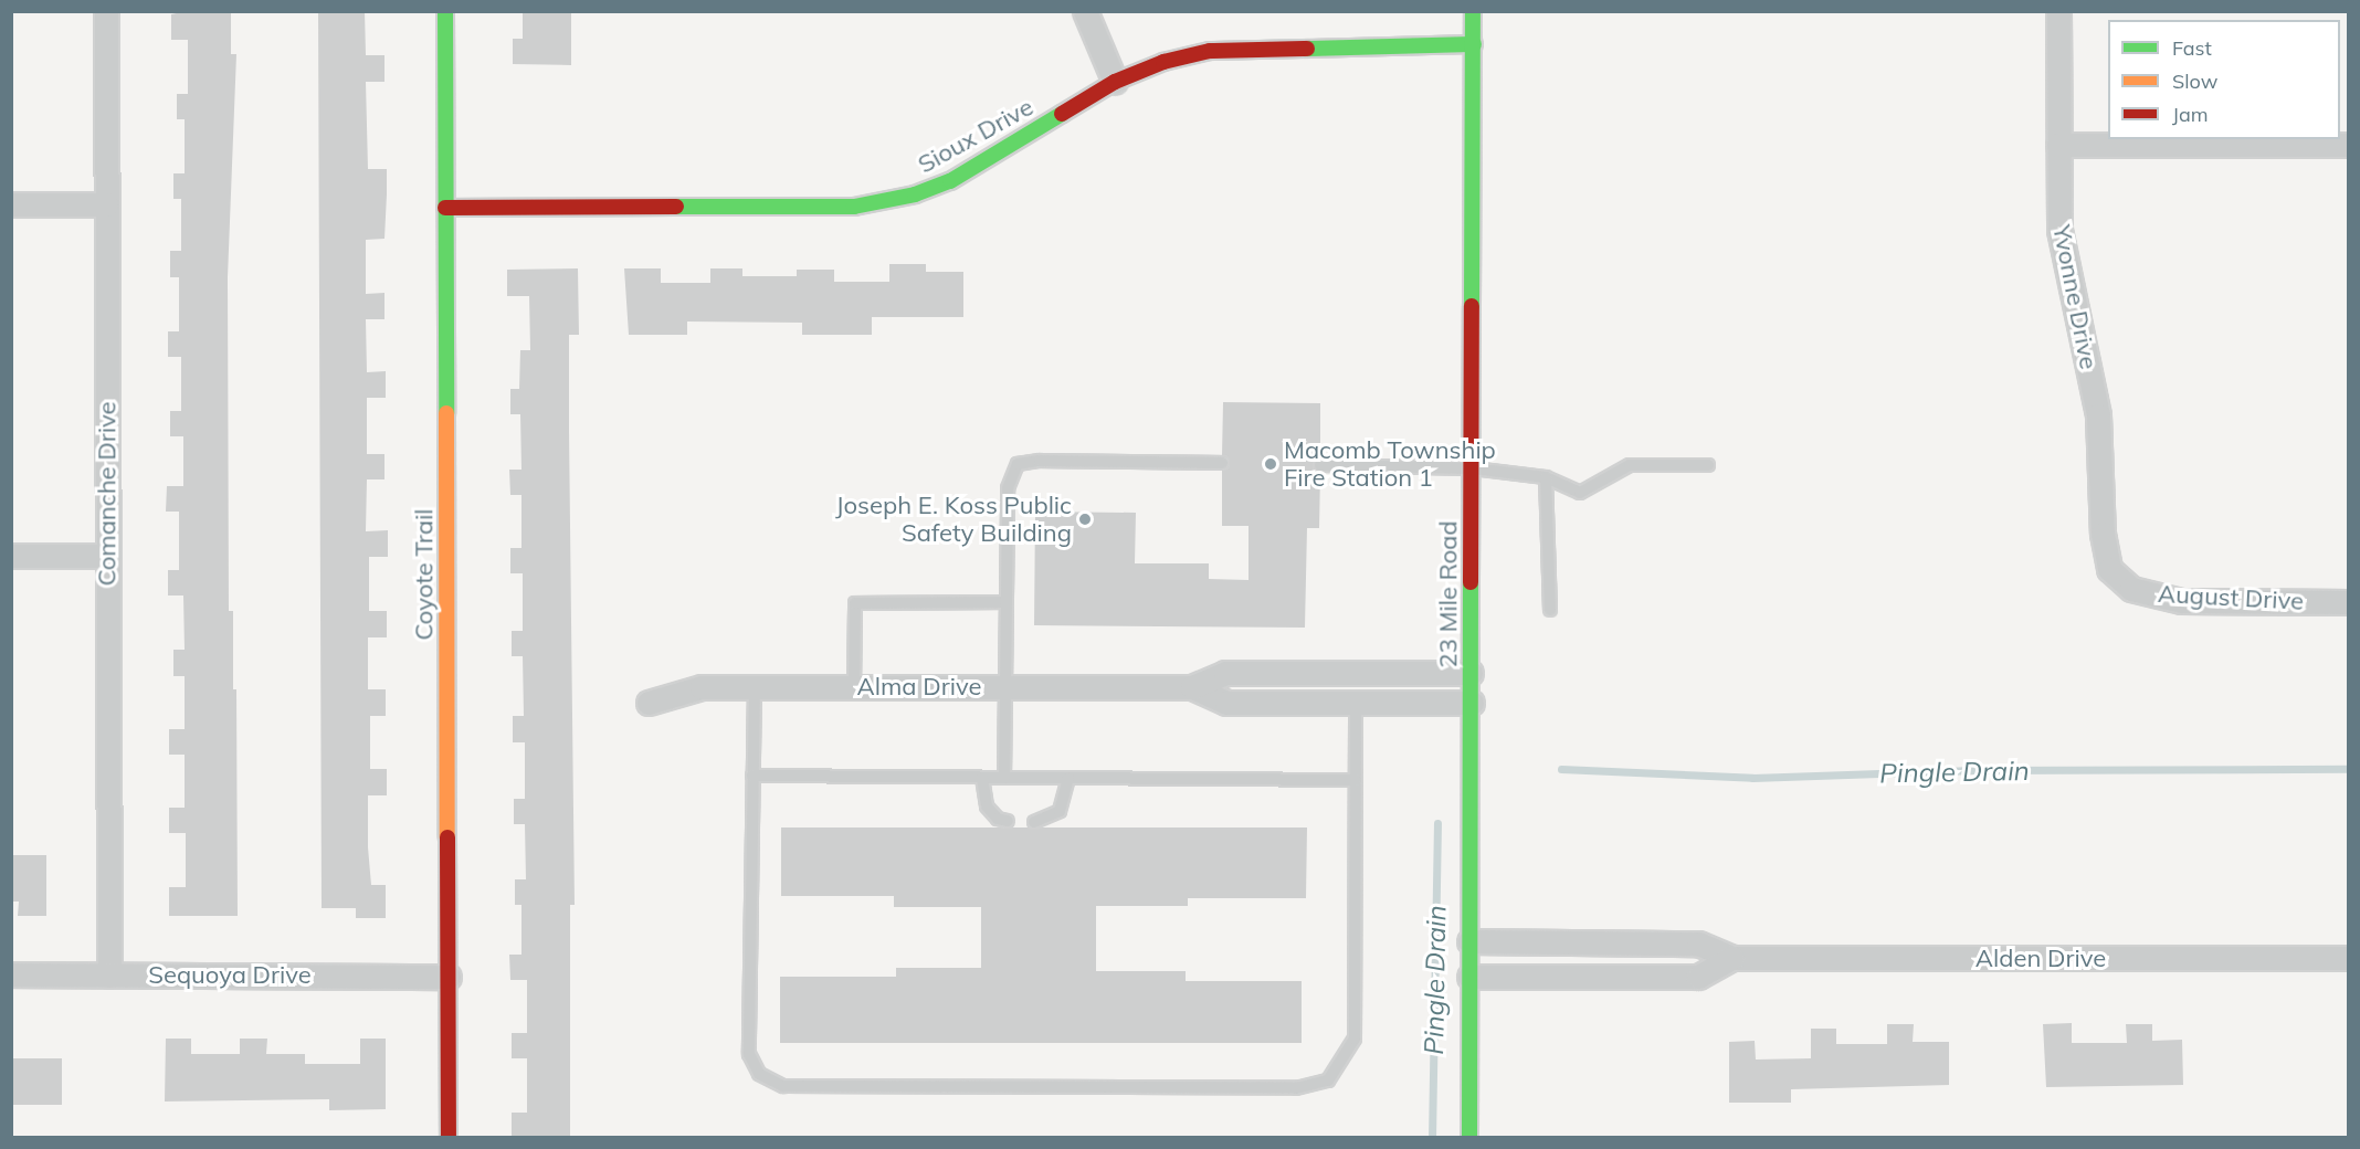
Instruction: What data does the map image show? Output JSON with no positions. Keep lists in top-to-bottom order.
{
  "streets": {
    "street": [
      "Sioux Drive",
      "Yvonne Drive",
      "Comanche Drive",
      "Coyote Trail",
      "23 Mile Road",
      "August Drive",
      "Alma Drive",
      "Alden Drive",
      "Sequoya Drive"
    ]
  },
  "crossings": [
    ["Sioux Drive", "Coyote Trail"],
    ["Sioux Drive", "23 Mile Road"],
    ["Yvonne Drive", "August Drive"],
    ["Comanche Drive", "Sequoya Drive"],
    ["Coyote Trail", "Sequoya Drive"],
    ["23 Mile Road", "Alma Drive"],
    ["23 Mile Road", "Alden Drive"]
  ],
  "water": ["Pingle Drain"],
  "places": ["Macomb Township Fire Station 1", "Joseph E. Koss Public Safety Building"],
  "legend": ["Fast", "Slow", "Jam"]
}
